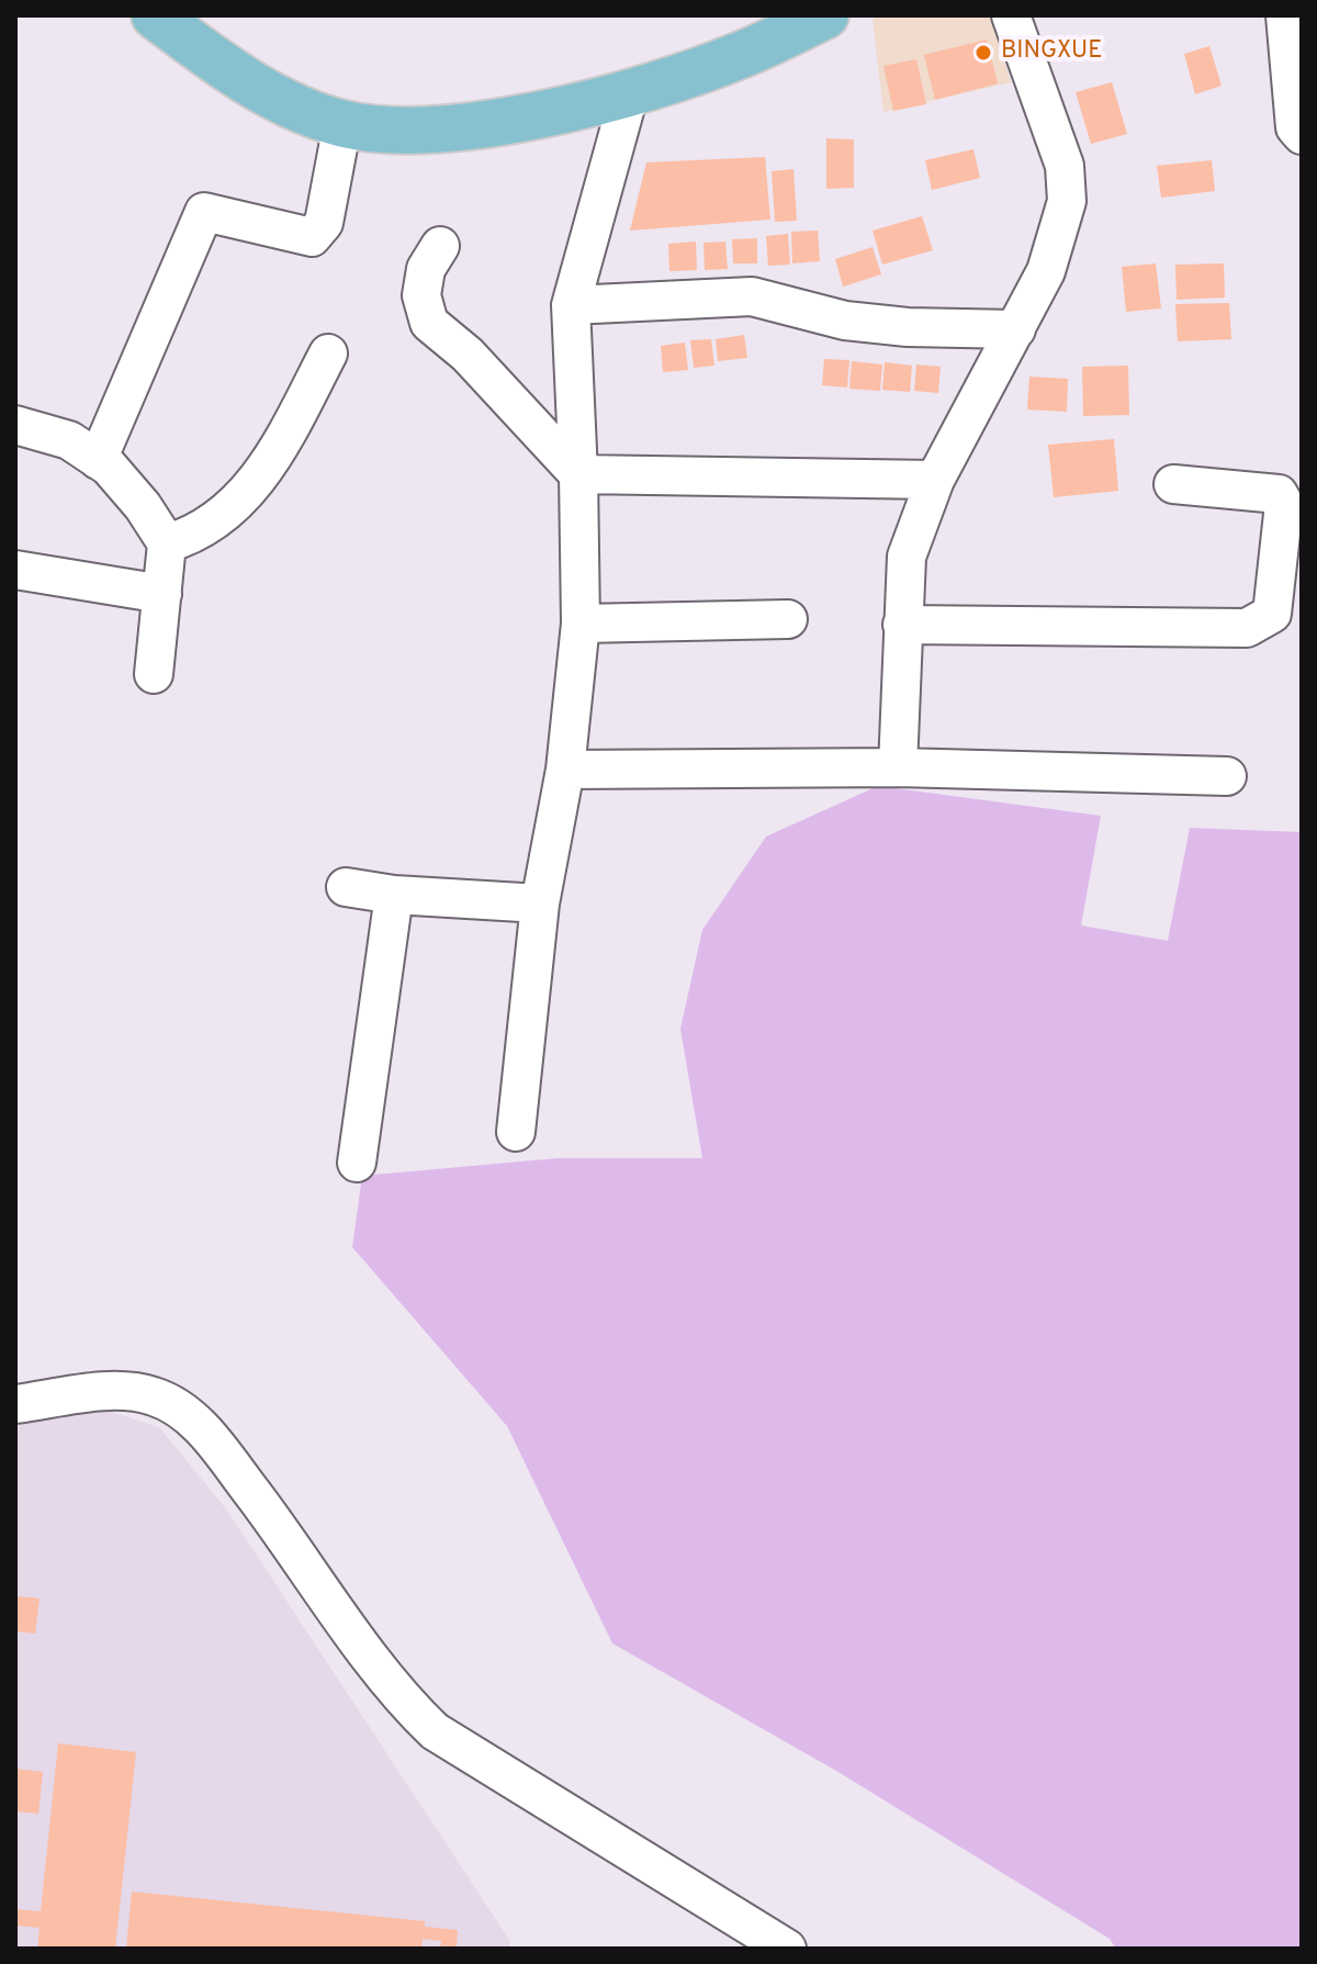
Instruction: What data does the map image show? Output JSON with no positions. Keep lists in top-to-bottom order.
{
  "places": ["BINGXUE"]
}
